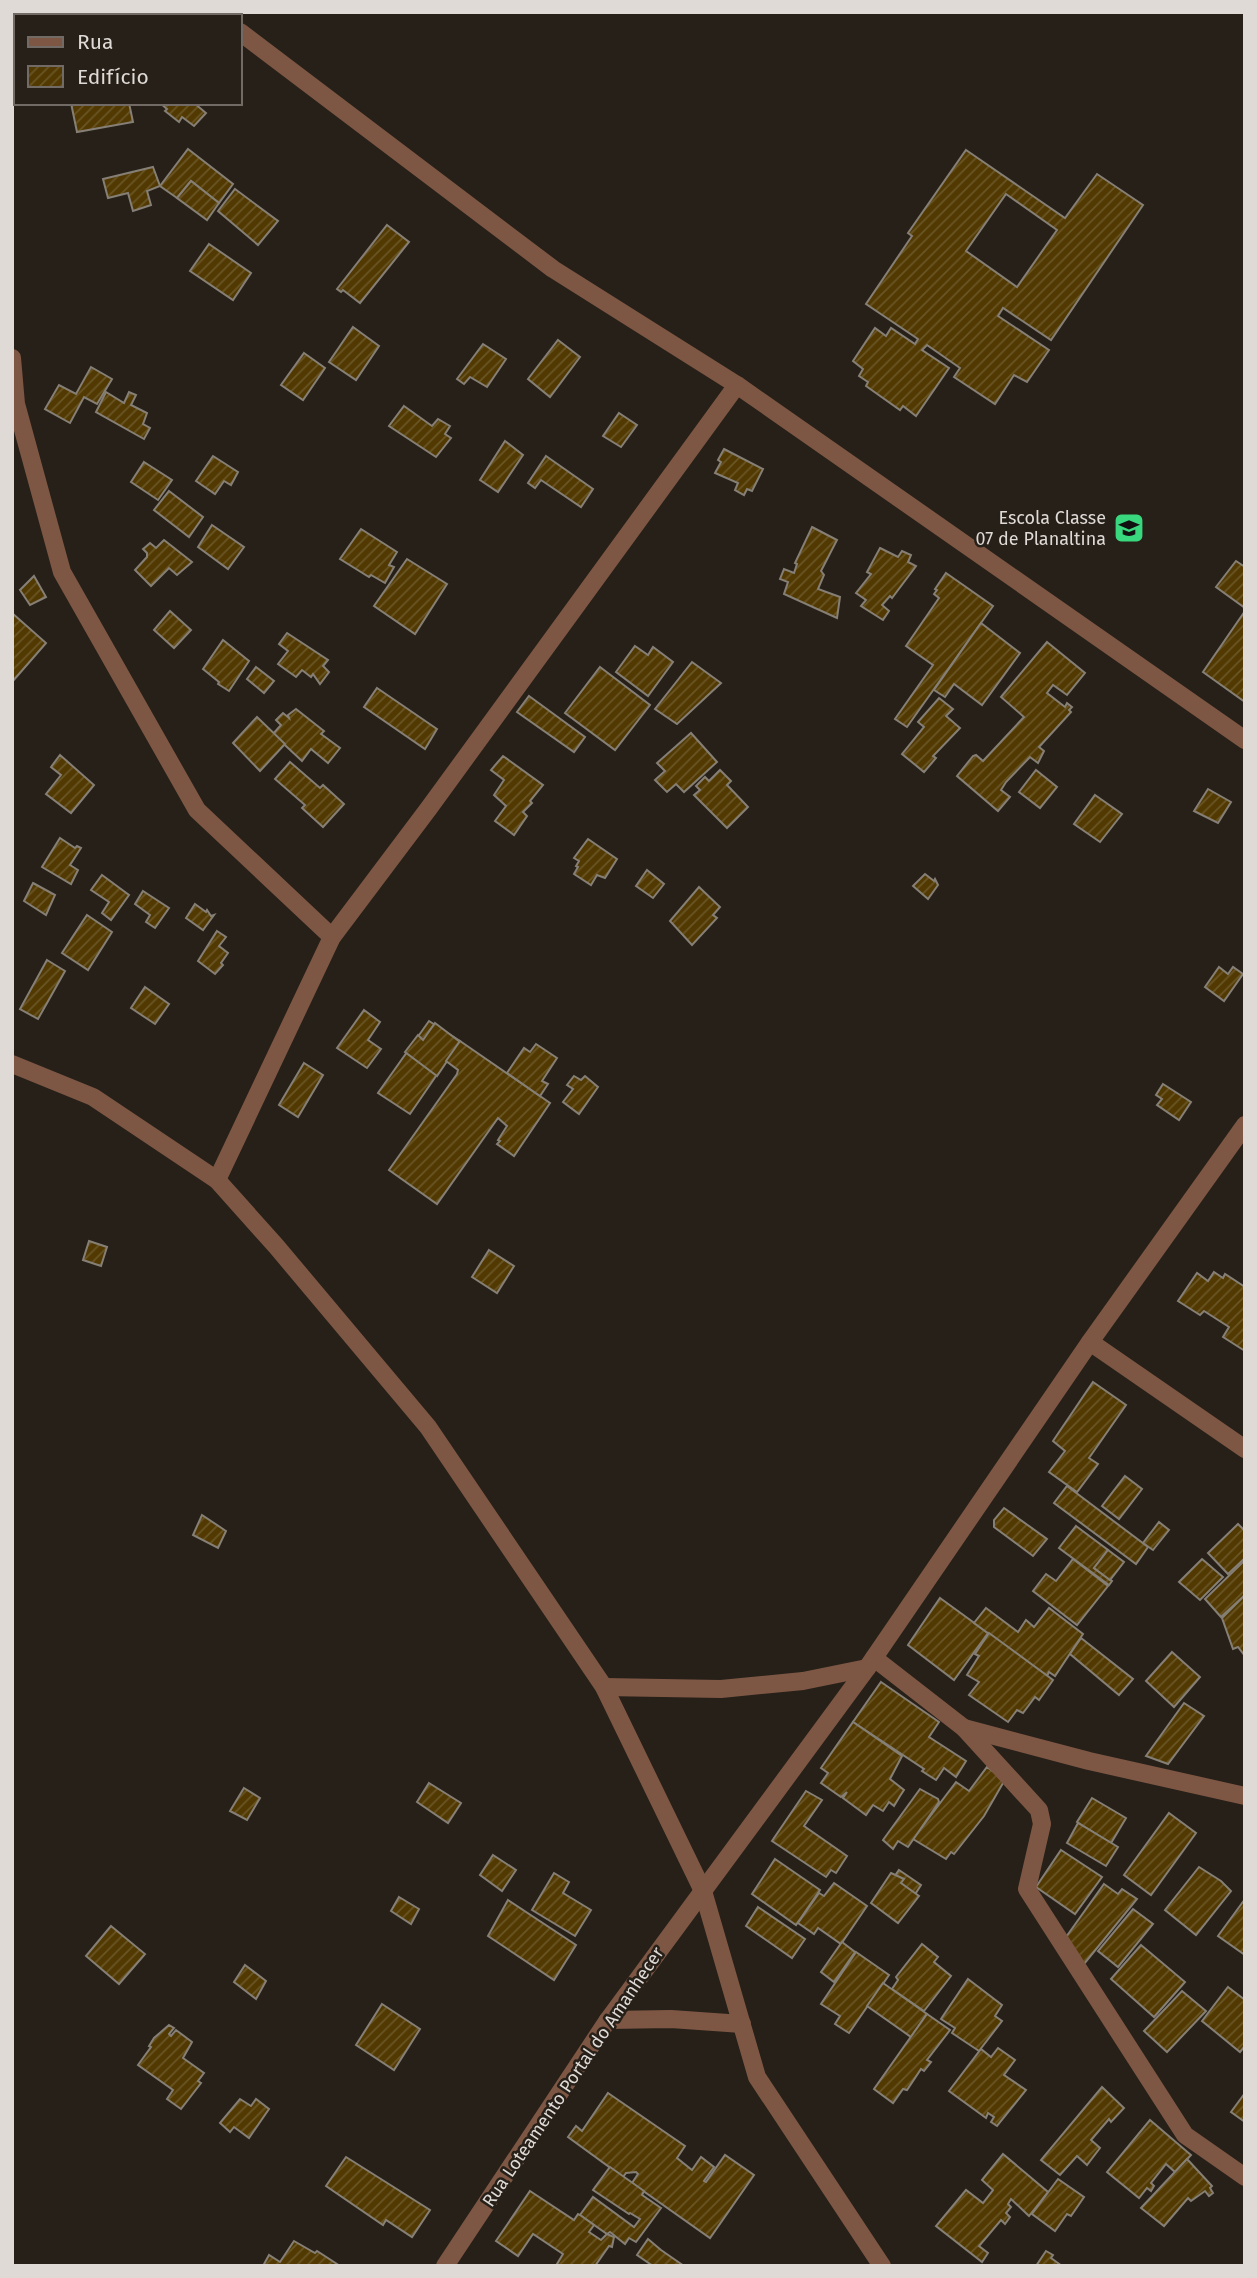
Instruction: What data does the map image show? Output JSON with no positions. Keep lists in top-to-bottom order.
{
  "streets": {
    "street": ["Rua Loteamento Portal do Amanhecer"]
  },
  "places": {
    "school or university": ["Escola Classe 07 de Planaltina"]
  },
  "legend": ["Rua", "Edifício"]
}
